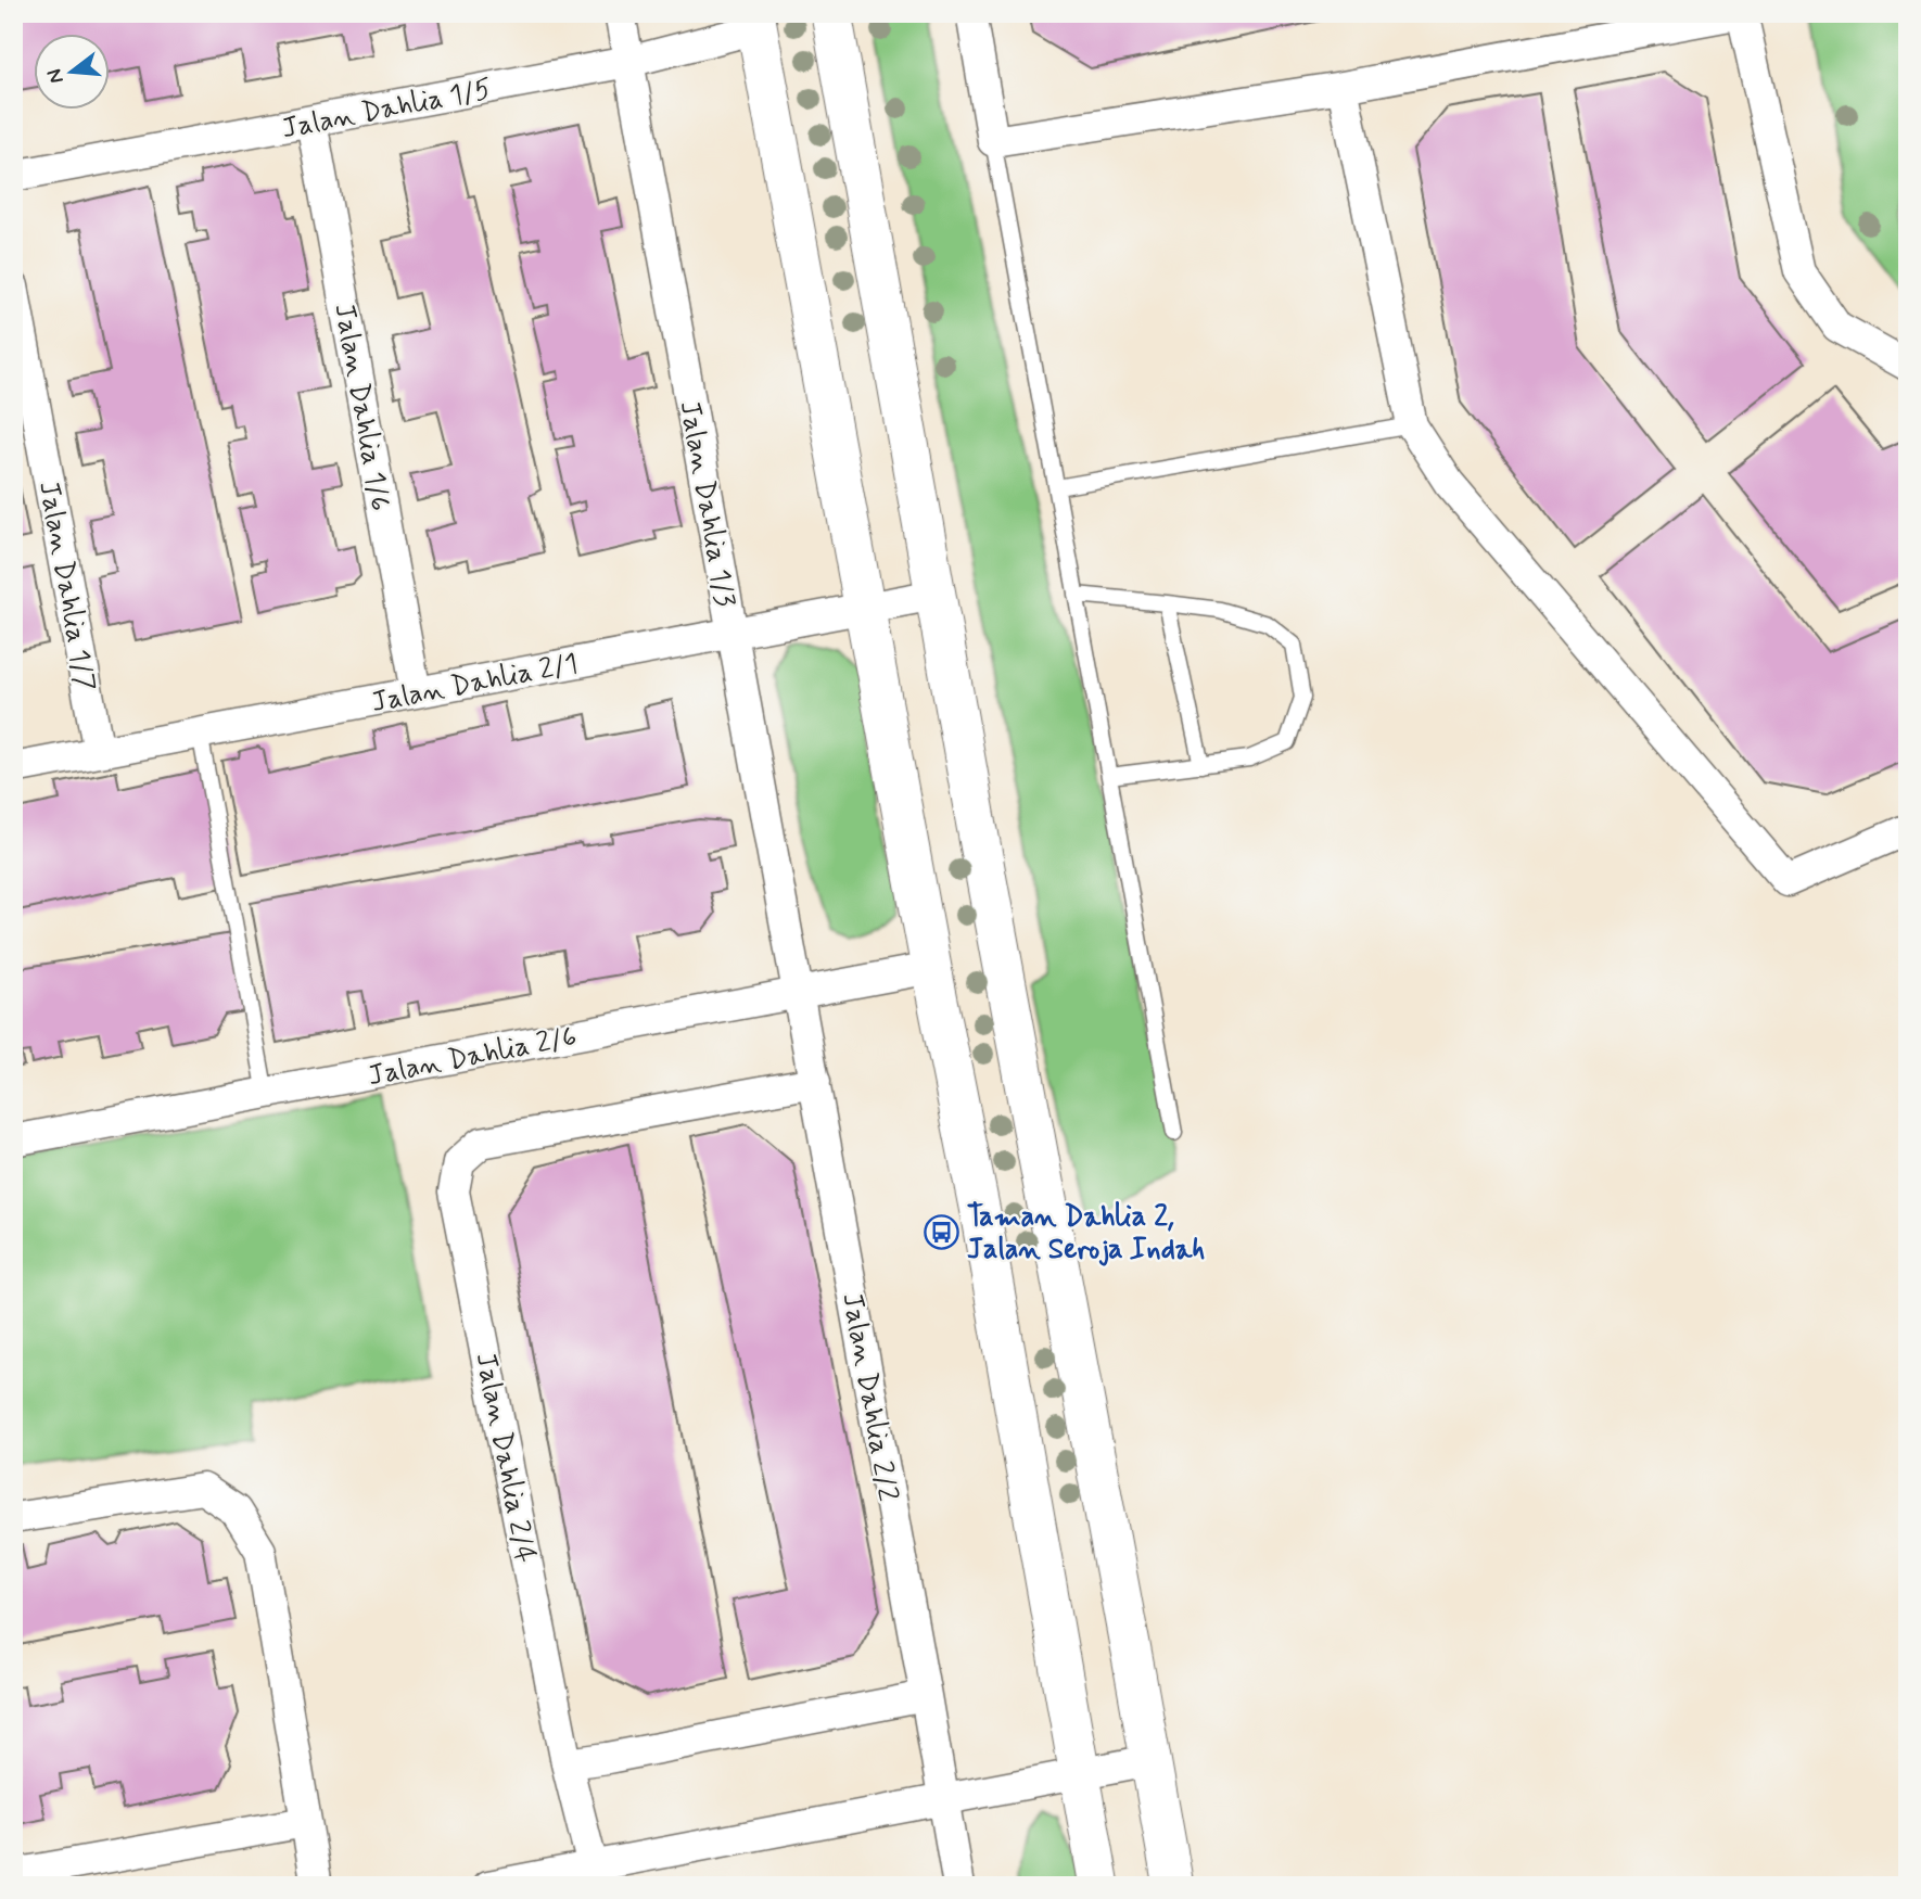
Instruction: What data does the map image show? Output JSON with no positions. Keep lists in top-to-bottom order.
{
  "streets": {
    "street": [
      "Jalan Dahlia 1/5",
      "Jalan Dahlia 1/6",
      "Jalan Dahlia 1/3",
      "Jalan Dahlia 1/7",
      "Jalan Dahlia 2/1",
      "Jalan Dahlia 2/6",
      "Jalan Dahlia 2/2",
      "Jalan Dahlia 2/4"
    ]
  },
  "crossings": [
    ["Jalan Dahlia 1/5", "Jalan Dahlia 1/6"],
    ["Jalan Dahlia 1/5", "Jalan Dahlia 1/3"],
    ["Jalan Dahlia 1/6", "Jalan Dahlia 2/1"],
    ["Jalan Dahlia 1/3", "Jalan Dahlia 2/1"],
    ["Jalan Dahlia 1/3", "Jalan Dahlia 2/6"],
    ["Jalan Dahlia 1/3", "Jalan Dahlia 2/2"],
    ["Jalan Dahlia 1/7", "Jalan Dahlia 2/1"],
    ["Jalan Dahlia 2/6", "Jalan Dahlia 2/2"],
    ["Jalan Dahlia 2/2", "Jalan Dahlia 2/4"]
  ],
  "places": {
    "bus stop": ["Taman Dahlia 2, Jalan Seroja Indah"]
  },
  "north": "left"
}
